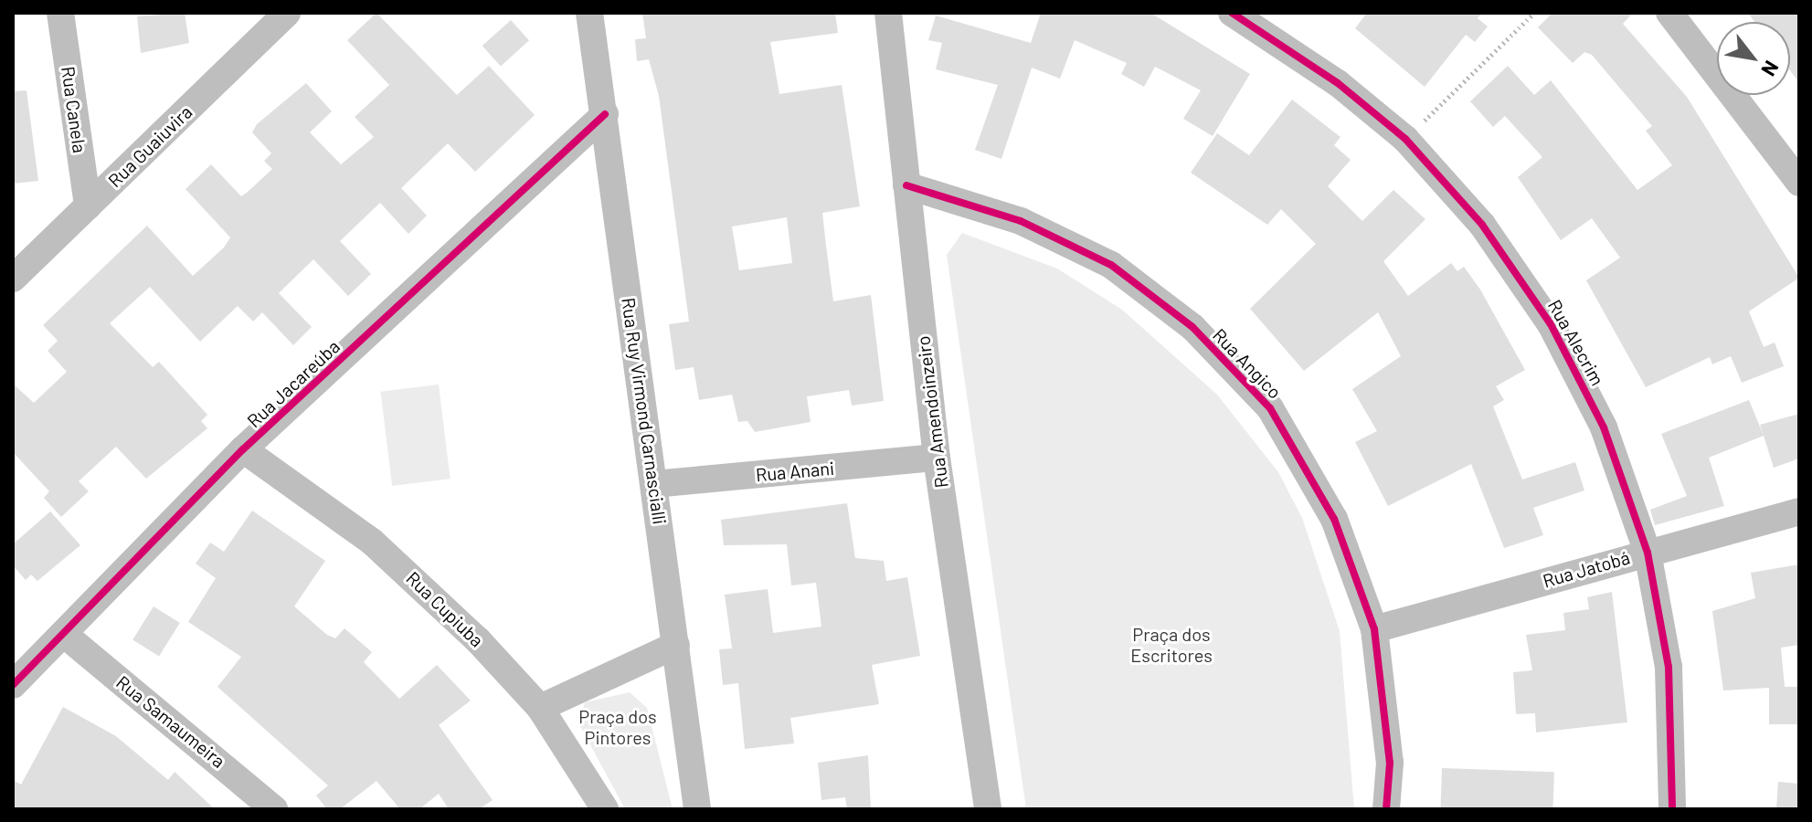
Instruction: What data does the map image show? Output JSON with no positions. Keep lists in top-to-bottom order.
{
  "streets": {
    "street": [
      "Rua Canela",
      "Rua Guaiuvira",
      "Rua Alecrim",
      "Rua Angico",
      "Rua Jacareúba",
      "Rua Ruy Virmond Carnascialli",
      "Rua Amendoinzeiro",
      "Rua Anani",
      "Rua Jatobá",
      "Rua Cupiuba",
      "Rua Samaumeira"
    ]
  },
  "crossings": [
    ["Rua Canela", "Rua Guaiuvira"],
    ["Rua Alecrim", "Rua Jatobá"],
    ["Rua Angico", "Rua Amendoinzeiro"],
    ["Rua Angico", "Rua Jatobá"],
    ["Rua Jacareúba", "Rua Ruy Virmond Carnascialli"],
    ["Rua Jacareúba", "Rua Cupiuba"],
    ["Rua Jacareúba", "Rua Samaumeira"],
    ["Rua Ruy Virmond Carnascialli", "Rua Anani"],
    ["Rua Amendoinzeiro", "Rua Anani"]
  ],
  "parks": ["Praça dos Escritores", "Praça dos Pintores"],
  "north": "bottom right"
}
